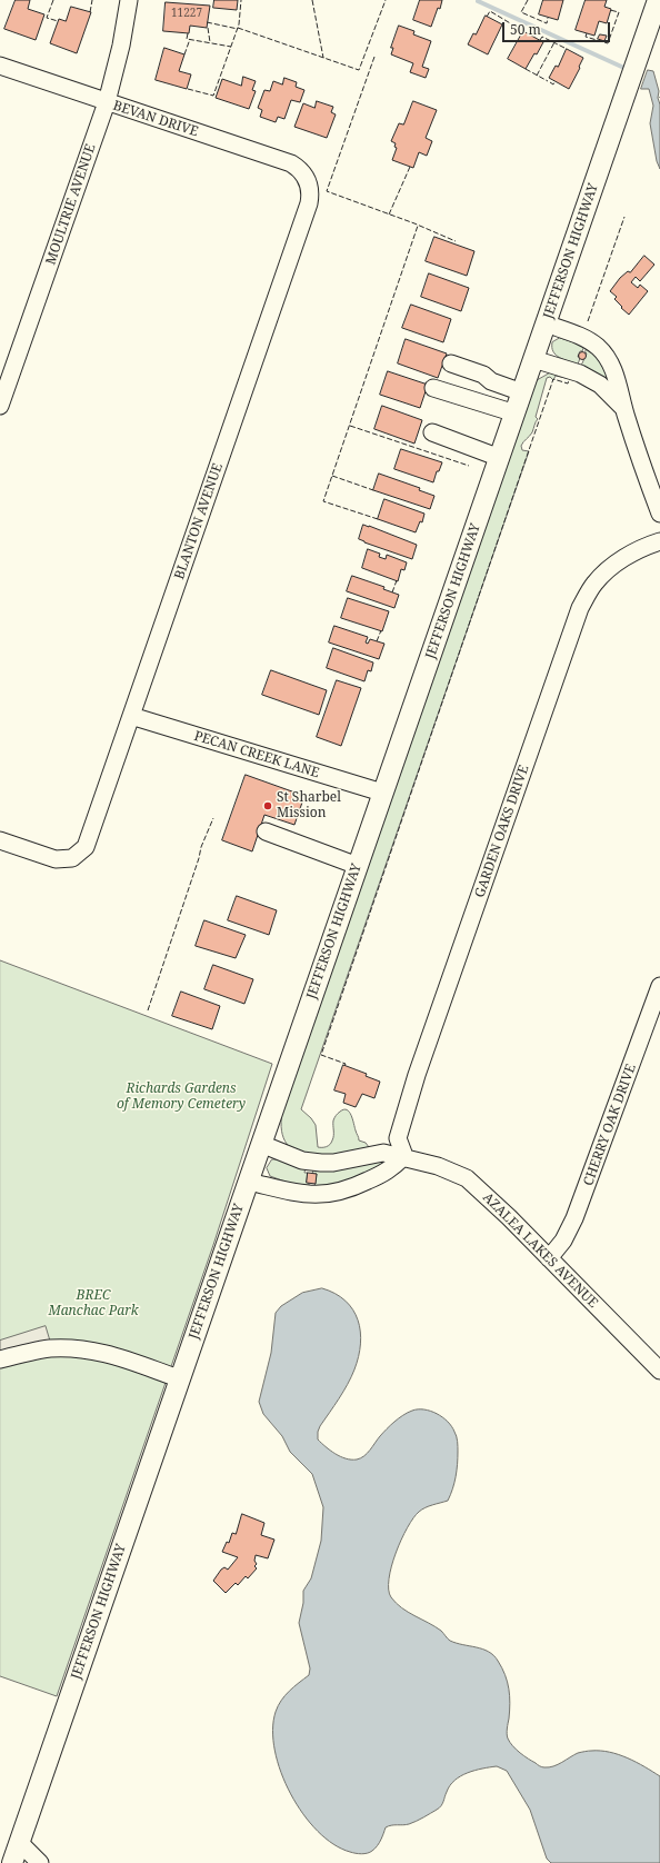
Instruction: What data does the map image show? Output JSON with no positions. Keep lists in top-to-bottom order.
{
  "streets": {
    "main road": ["JEFFERSON HIGHWAY"],
    "street": [
      "BEVAN DRIVE",
      "MOULTRIE AVENUE",
      "BLANTON AVENUE",
      "PECAN CREEK LANE",
      "GARDEN OAKS DRIVE",
      "CHERRY OAK DRIVE",
      "AZALEA LAKES AVENUE"
    ]
  },
  "crossings": [
    ["BEVAN DRIVE", "MOULTRIE AVENUE"],
    ["BEVAN DRIVE", "BLANTON AVENUE"],
    ["JEFFERSON HIGHWAY", "PECAN CREEK LANE"],
    ["JEFFERSON HIGHWAY", "AZALEA LAKES AVENUE"],
    ["BLANTON AVENUE", "PECAN CREEK LANE"],
    ["GARDEN OAKS DRIVE", "AZALEA LAKES AVENUE"],
    ["CHERRY OAK DRIVE", "AZALEA LAKES AVENUE"]
  ],
  "parks": ["Richards Gardens of Memory Cemetery", "BREC Manchac Park"],
  "places": ["St Sharbel Mission"],
  "house_numbers": ["11227"],
  "scale_bar": "50 m"
}
